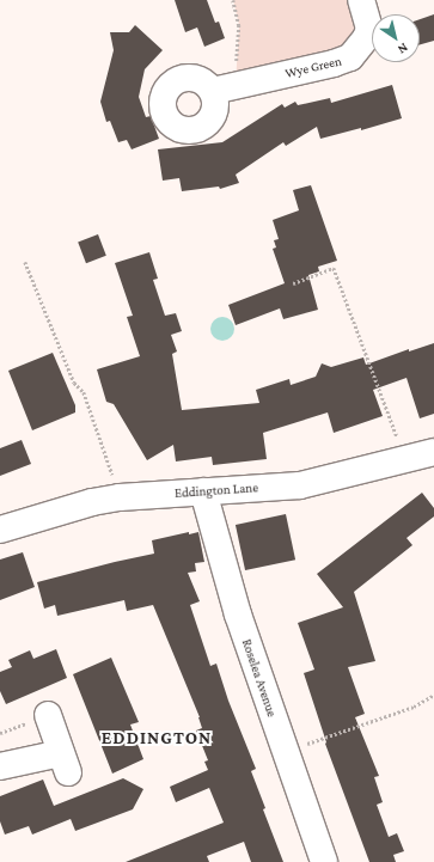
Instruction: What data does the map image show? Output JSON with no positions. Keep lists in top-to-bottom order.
{
  "streets": {
    "street": ["Wye Green", "Eddington Lane", "Roselea Avenue"]
  },
  "crossings": [
    ["Eddington Lane", "Roselea Avenue"]
  ],
  "districts": ["EDDINGTON"],
  "north": "bottom right"
}
